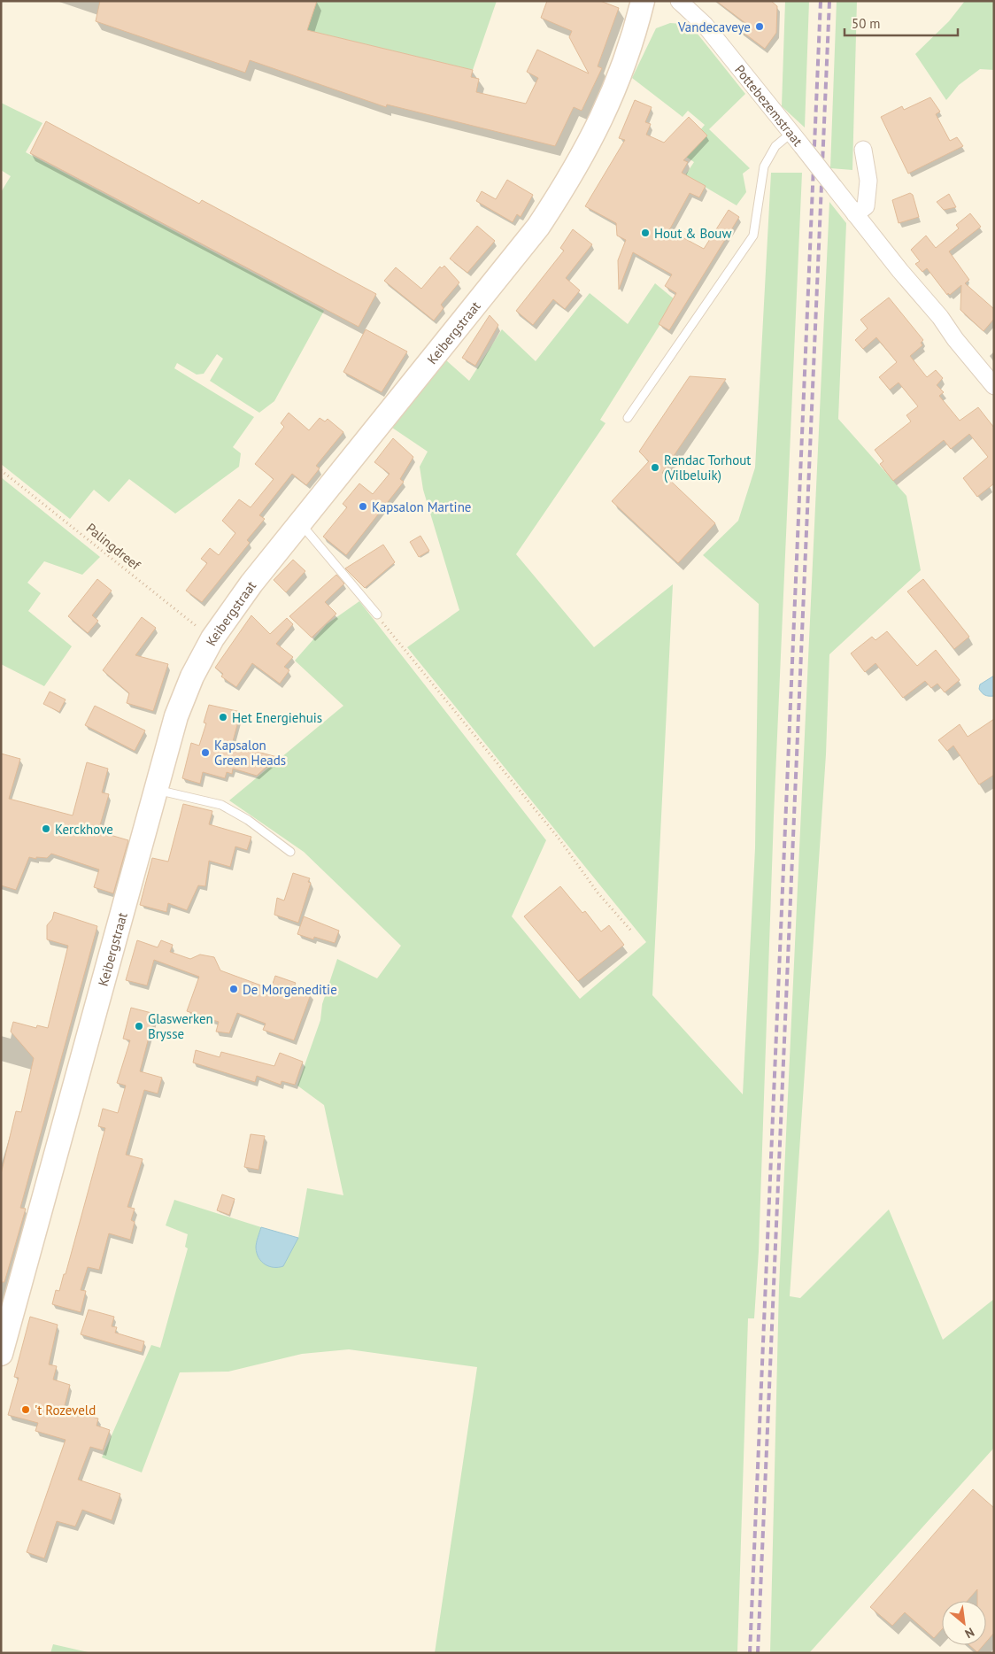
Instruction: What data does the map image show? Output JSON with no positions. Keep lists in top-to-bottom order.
{
  "streets": {
    "street": ["Pottebezemstraat", "Keibergstraat"],
    "path": ["Palingdreef"]
  },
  "crossings": [
    ["Keibergstraat", "Palingdreef"]
  ],
  "places": [
    "Vandecaveye",
    "Hout & Bouw",
    "Rendac Torhout (Vilbeluik)",
    "Kapsalon Martine",
    "Het Energiehuis",
    "Kapsalon Green Heads",
    "Kerckhove",
    "De Morgeneditie",
    "Glaswerken Brysse",
    "'t Rozeveld"
  ],
  "scale_bar": "50 m",
  "north": "bottom right"
}
